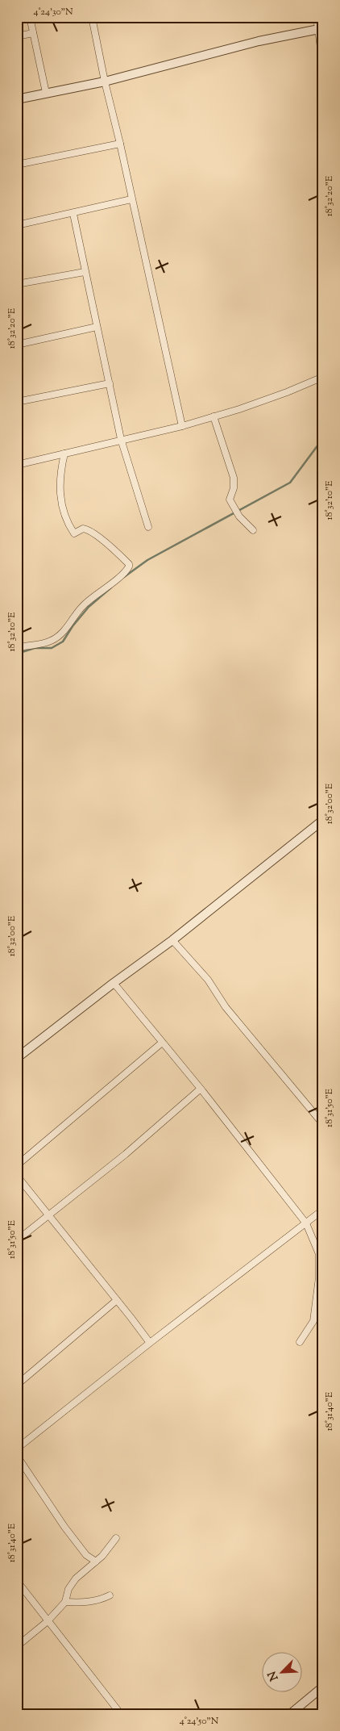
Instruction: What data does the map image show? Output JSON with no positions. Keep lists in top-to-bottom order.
{
  "north": "bottom left",
  "coordinates": [
    "4°24'30\"N",
    "18°32'20\"E",
    "18°32'10\"E",
    "18°32'00\"E",
    "18°31'50\"E",
    "18°31'40\"E",
    "4°24'50\"N"
  ]
}
